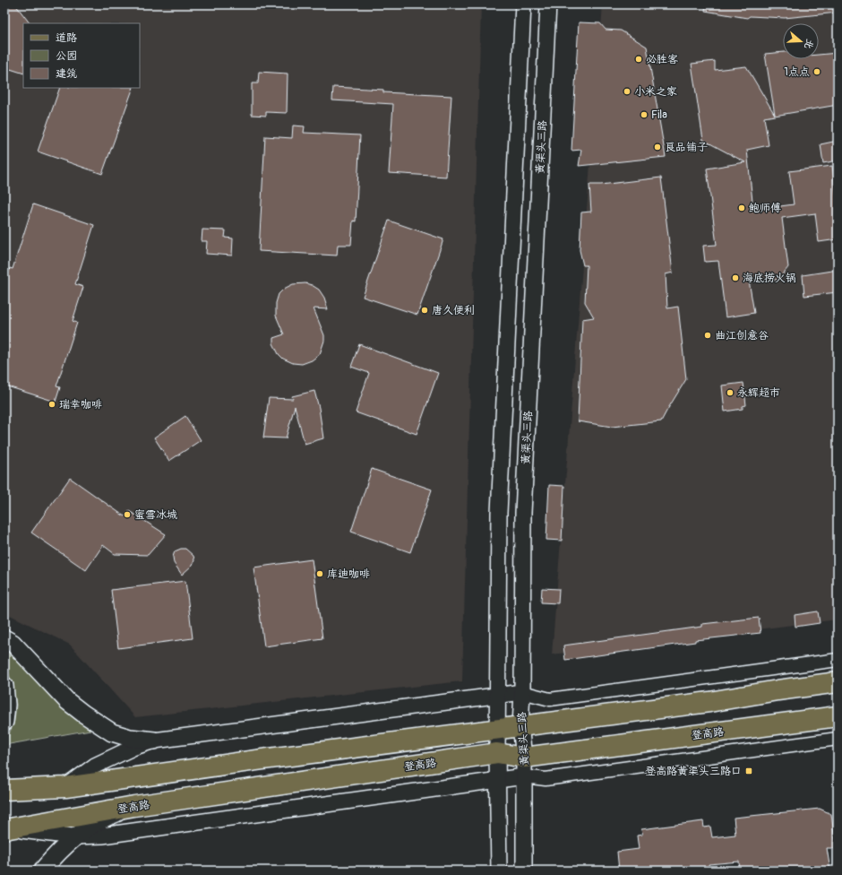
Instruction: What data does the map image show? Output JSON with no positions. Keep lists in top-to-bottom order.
{
  "streets": {
    "main road": ["登高路"],
    "street": ["黄渠头三路"]
  },
  "crossings": [
    ["黄渠头三路", "登高路"]
  ],
  "places": {
    "other": [
      "必胜客",
      "1点点",
      "小米之家",
      "Fila",
      "良品铺子",
      "鲍师傅",
      "海底捞火锅",
      "唐久便利",
      "曲江创意谷",
      "永辉超市",
      "瑞幸咖啡",
      "蜜雪冰城",
      "库迪咖啡"
    ],
    "transit": ["登高路黄渠头三路口"]
  },
  "legend": ["道路", "公园", "建筑"],
  "north": "right"
}
